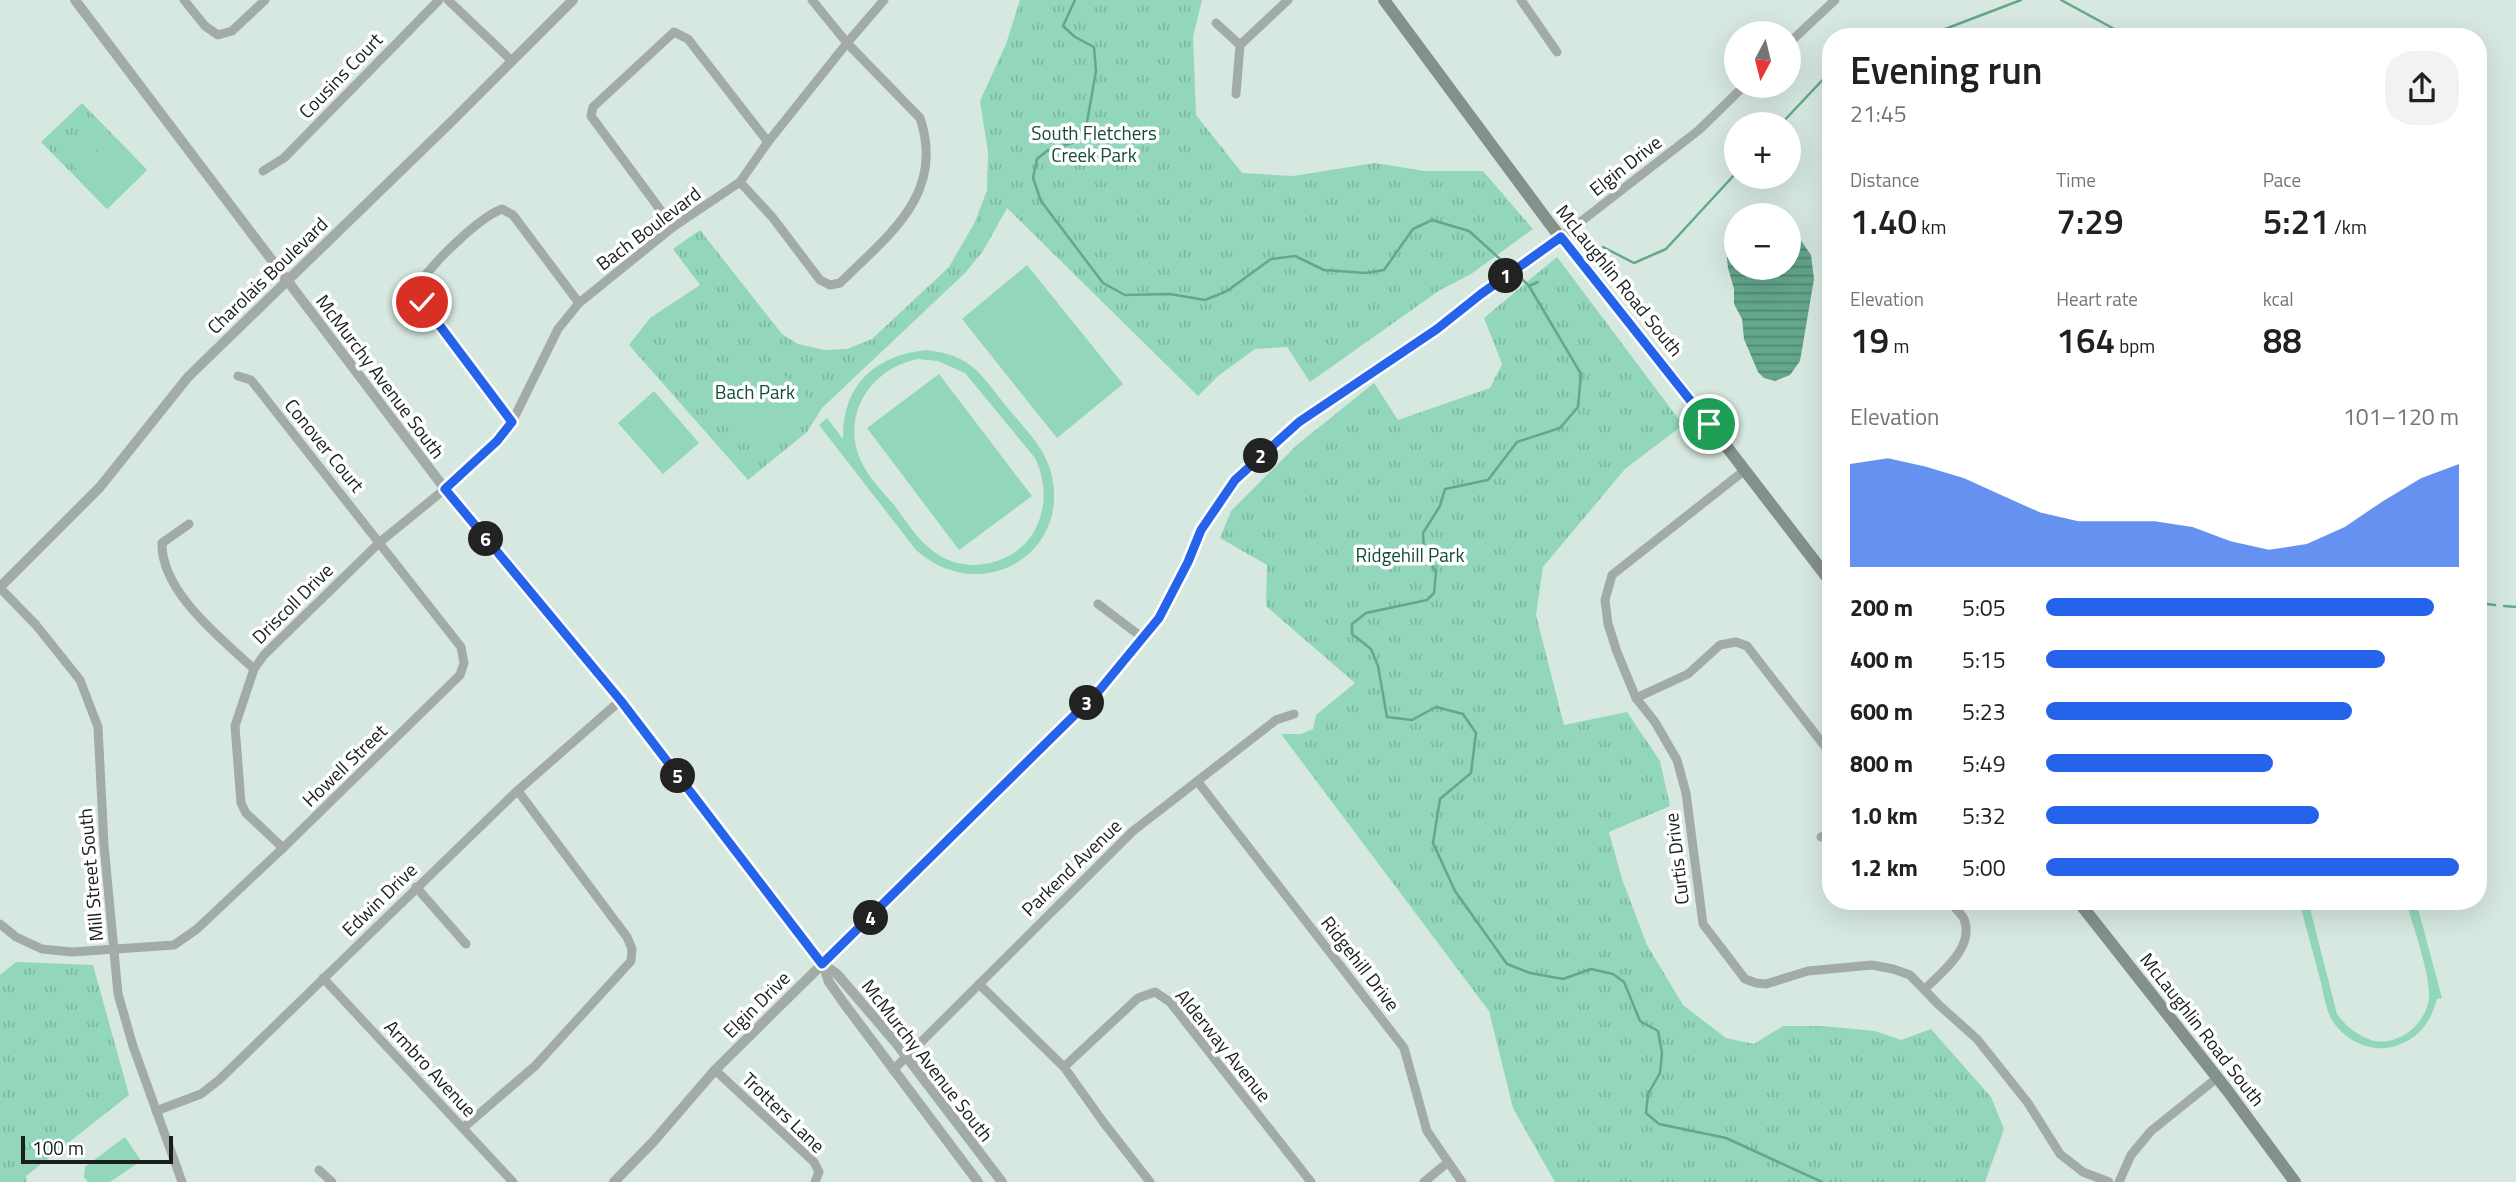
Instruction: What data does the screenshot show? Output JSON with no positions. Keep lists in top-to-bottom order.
{
  "streets": {
    "main road": ["McLaughlin Road South"],
    "street": [
      "Cousins Court",
      "Elgin Drive",
      "Bach Boulevard",
      "Charolais Boulevard",
      "McMurchy Avenue South",
      "Conover Court",
      "Driscoll Drive",
      "Howell Street",
      "Curtis Drive",
      "Parkend Avenue",
      "Mill Street South",
      "Edwin Drive",
      "Ridgehill Drive",
      "Alderway Avenue",
      "Armbro Avenue",
      "Trotters Lane"
    ]
  },
  "crossings": [
    ["Elgin Drive", "McLaughlin Road South"],
    ["Elgin Drive", "McMurchy Avenue South"],
    ["Elgin Drive", "Trotters Lane"],
    ["Bach Boulevard", "McMurchy Avenue South"],
    ["Bach Boulevard", "Driscoll Drive"],
    ["Charolais Boulevard", "McMurchy Avenue South"],
    ["Charolais Boulevard", "Mill Street South"],
    ["McLaughlin Road South", "Curtis Drive"],
    ["McMurchy Avenue South", "Driscoll Drive"],
    ["McMurchy Avenue South", "Parkend Avenue"],
    ["McMurchy Avenue South", "Edwin Drive"],
    ["Conover Court", "Driscoll Drive"],
    ["Conover Court", "Howell Street"],
    ["Driscoll Drive", "Howell Street"],
    ["Howell Street", "Mill Street South"],
    ["Parkend Avenue", "Ridgehill Drive"],
    ["Mill Street South", "Edwin Drive"],
    ["Edwin Drive", "Armbro Avenue"]
  ],
  "parks": ["South Fletchers Creek Park", "Bach Park", "Ridgehill Park"],
  "scale_bar": "100 m",
  "north": "bottom",
  "page": {
    "map_buttons": ["+", "−"],
    "heading": ["Evening run", "21:45"],
    "stats": [
      ["Distance", "1.40 km"],
      ["Time", "7:29"],
      ["Pace", "5:21 /km"],
      ["Elevation", "19 m"],
      ["Heart rate", "164 bpm"],
      ["kcal", "88"]
    ],
    "pins": [
      "1",
      "2",
      "6",
      "3",
      "5",
      "4"
    ],
    "chart": ["Elevation", "101–120 m"],
    "list": [
      {
        "name": "200 m",
        "note": "5:05"
      },
      {
        "name": "400 m",
        "note": "5:15"
      },
      {
        "name": "600 m",
        "note": "5:23"
      },
      {
        "name": "800 m",
        "note": "5:49"
      },
      {
        "name": "1.0 km",
        "note": "5:32"
      },
      {
        "name": "1.2 km",
        "note": "5:00"
      }
    ],
    "scale": "100 m"
  }
}
